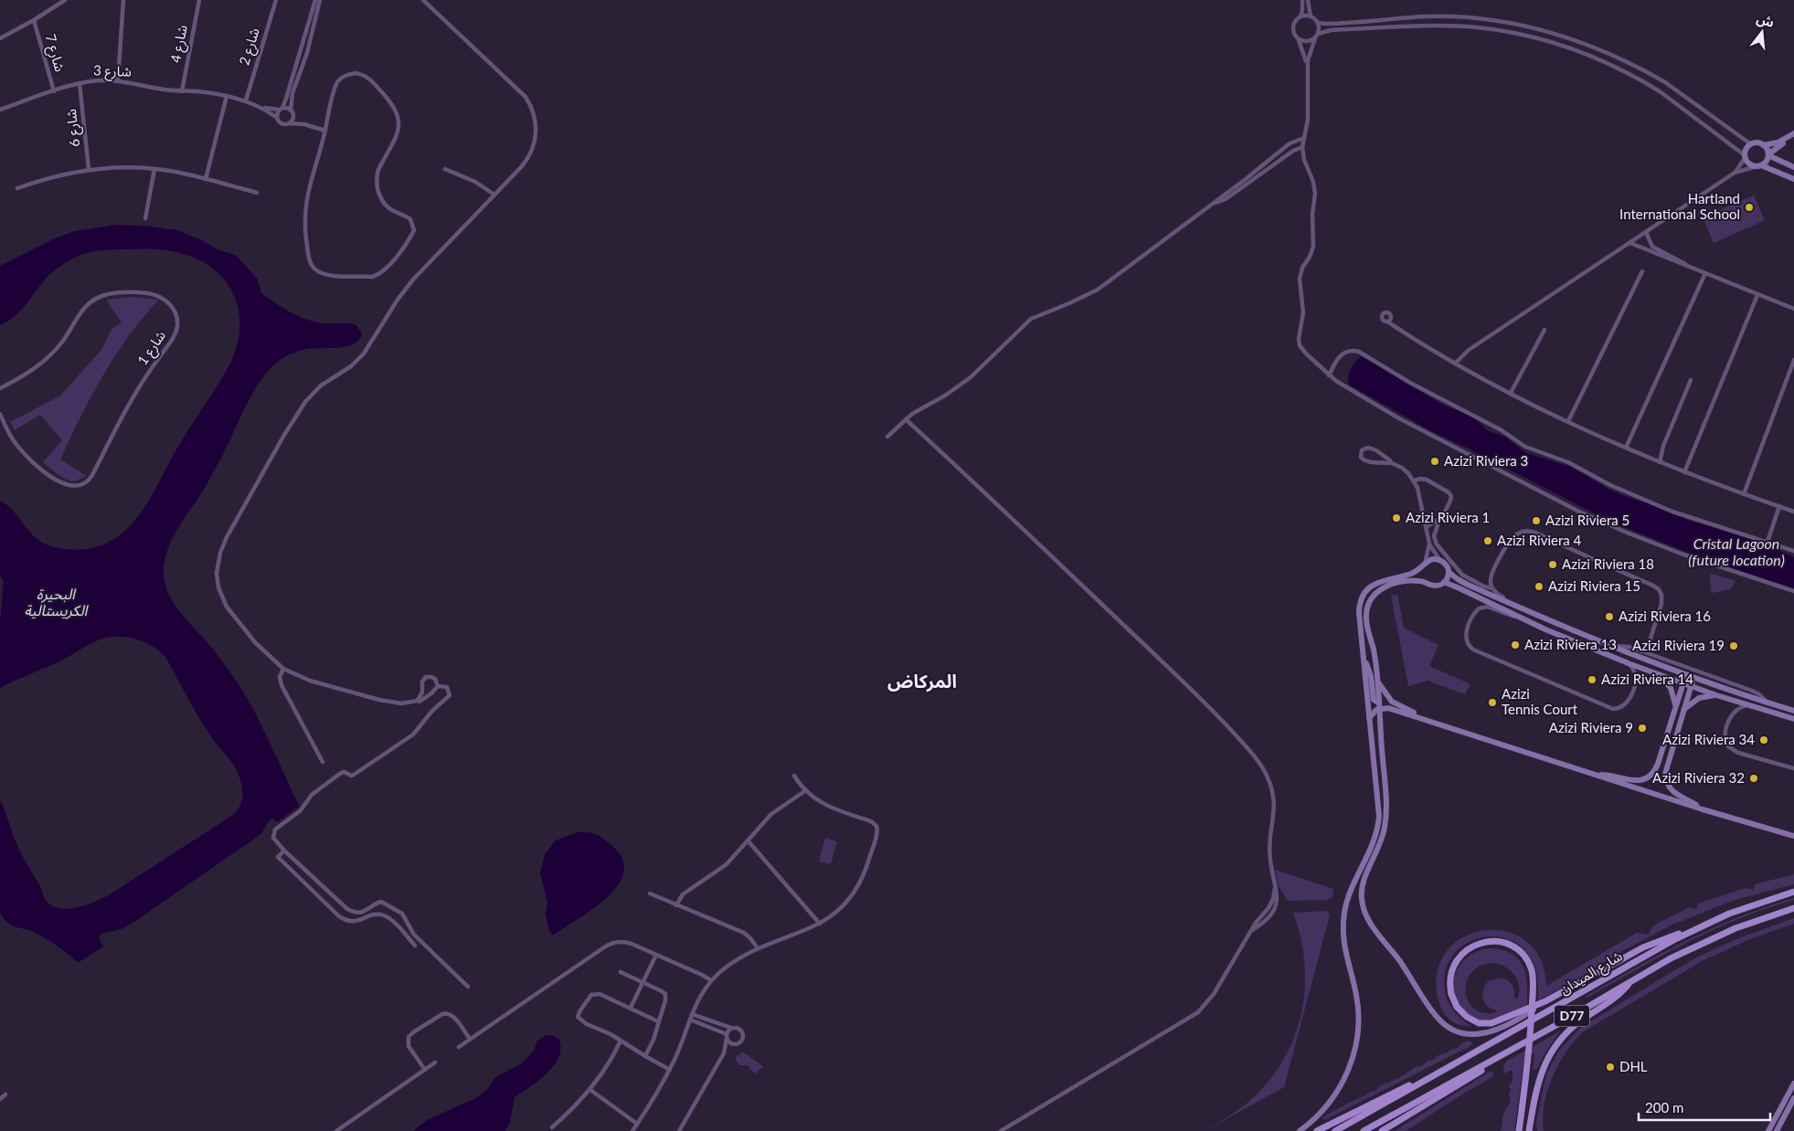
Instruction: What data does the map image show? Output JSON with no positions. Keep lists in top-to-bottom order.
{
  "streets": {
    "main road": ["شارع الميدان", "D77"],
    "street": [
      "شارع 4",
      "شارع 2",
      "شارع 7",
      "شارع 3",
      "شارع 6",
      "شارع 1"
    ]
  },
  "crossings": [
    ["شارع 4", "شارع 3"],
    ["شارع 2", "شارع 3"],
    ["شارع 7", "شارع 3"],
    ["شارع 3", "شارع 6"]
  ],
  "districts": ["المركاض"],
  "water": ["Cristal Lagoon (future location)", "البحيرة الكريستالية"],
  "places": [
    "Hartland International School",
    "Azizi Riviera 3",
    "Azizi Riviera 1",
    "Azizi Riviera 5",
    "Azizi Riviera 4",
    "Azizi Riviera 18",
    "Azizi Riviera 15",
    "Azizi Riviera 16",
    "Azizi Riviera 13",
    "Azizi Riviera 19",
    "Azizi Riviera 14",
    "Azizi Tennis Court",
    "Azizi Riviera 9",
    "Azizi Riviera 34",
    "Azizi Riviera 32",
    "DHL"
  ],
  "scale_bar": "200 m",
  "north": "top"
}
